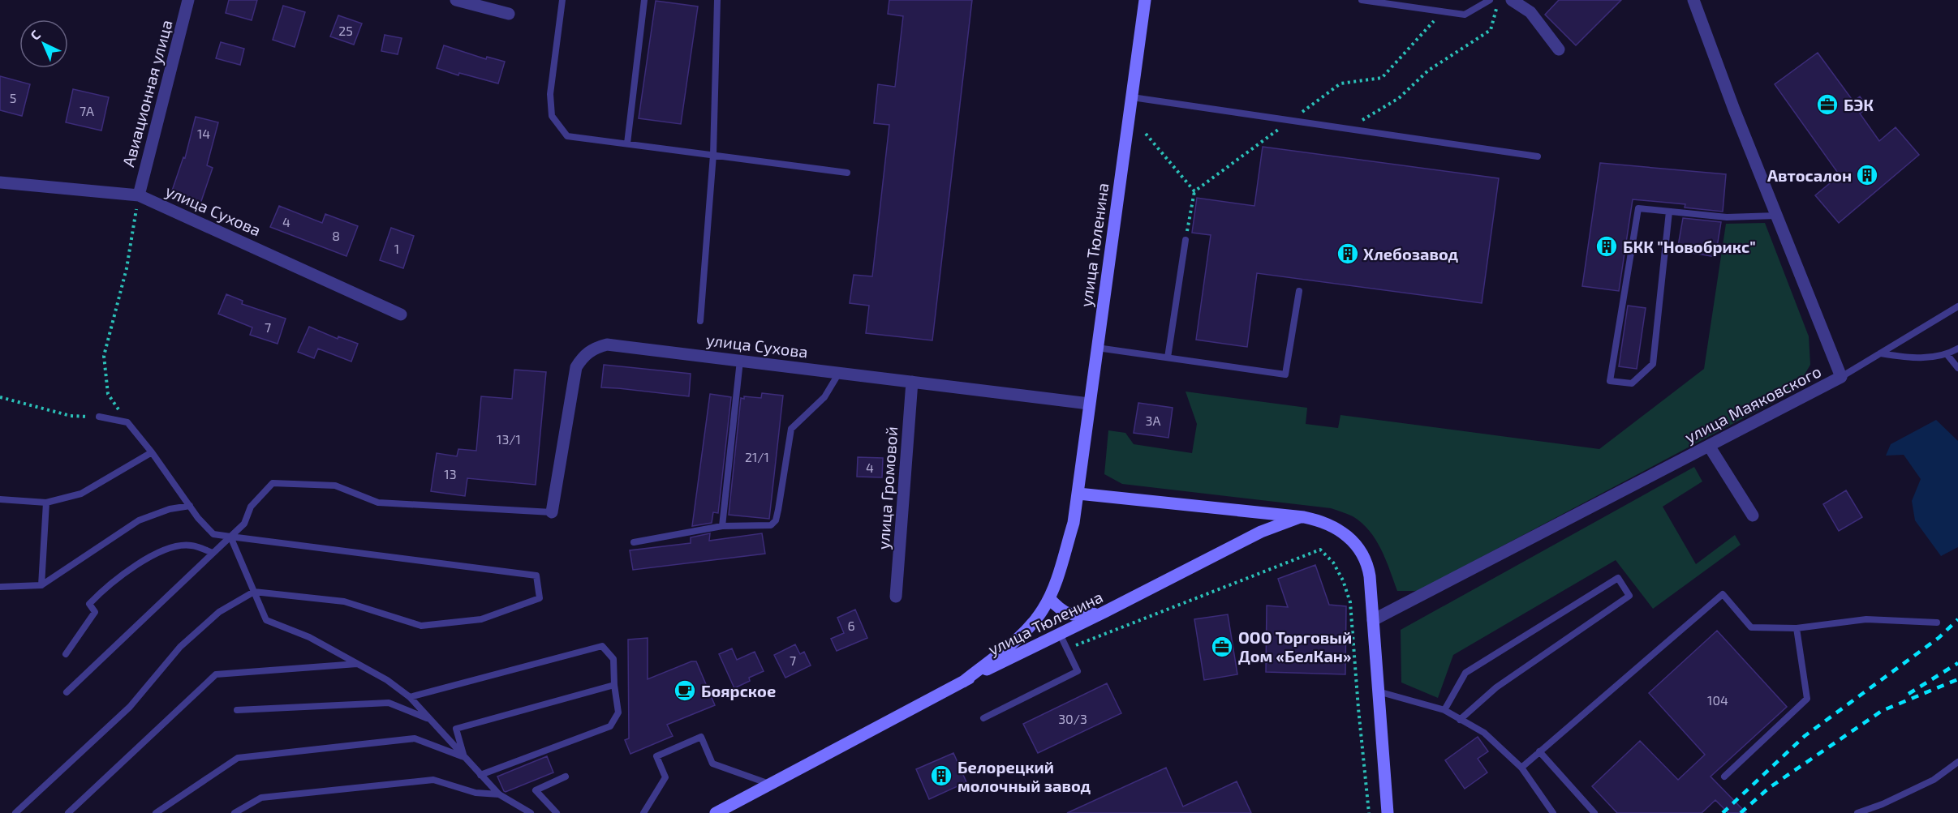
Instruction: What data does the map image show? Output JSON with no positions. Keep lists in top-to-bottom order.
{
  "streets": {
    "main road": ["улица Тюленина"],
    "street": [
      "Авиационная улица",
      "улица Сухова",
      "улица Маяковского",
      "улица Громовой"
    ]
  },
  "crossings": [
    ["Авиационная улица", "улица Сухова"],
    ["улица Сухова", "улица Тюленина"],
    ["улица Сухова", "улица Громовой"]
  ],
  "places": {
    "office": ["БЭК", "ООО Торговый Дом «БелКан»"],
    "building": [
      "Автосалон",
      "БКК \"Новобрикс\"",
      "Хлебозавод",
      "Белорецкий молочный завод"
    ],
    "cafe": ["Боярское"]
  },
  "house_numbers": [
    "25",
    "5",
    "7А",
    "14",
    "4",
    "8",
    "1",
    "7",
    "3А",
    "13/1",
    "21/1",
    "4",
    "13",
    "6",
    "7",
    "104",
    "30/3"
  ],
  "north": "top left"
}
